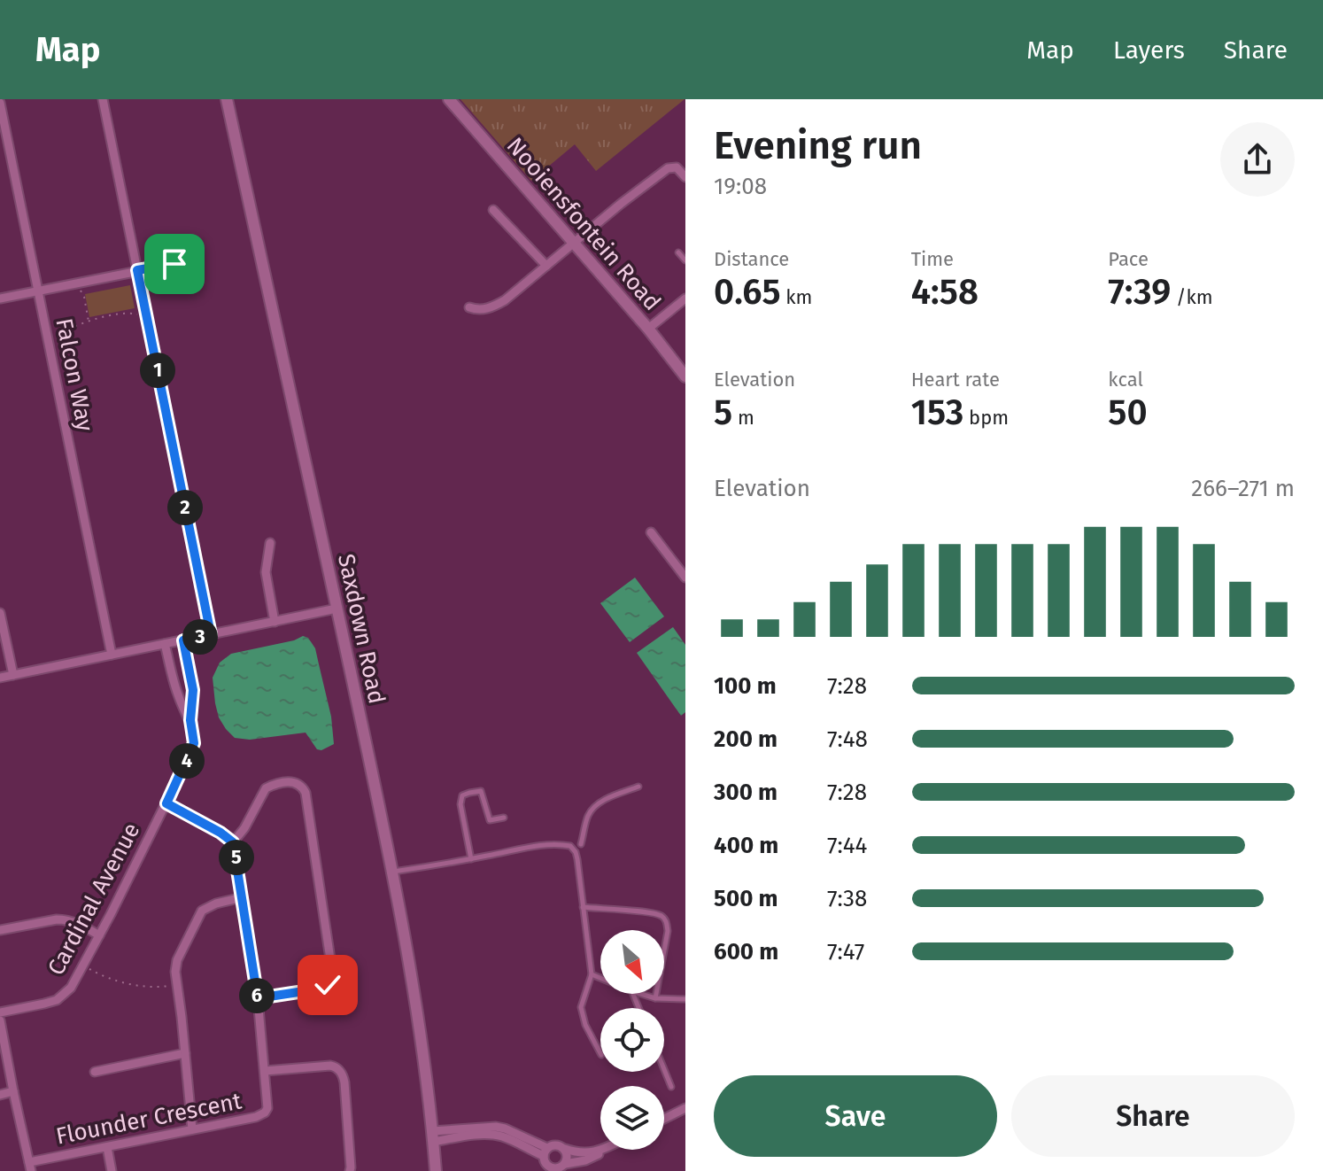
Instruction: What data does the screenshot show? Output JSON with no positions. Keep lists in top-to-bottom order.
{
  "streets": {
    "street": [
      "Nooiensfontein Road",
      "Falcon Way",
      "Saxdown Road",
      "Cardinal Avenue",
      "Flounder Crescent"
    ]
  },
  "north": "bottom right",
  "page": {
    "header": "Map",
    "nav": ["Map", "Layers", "Share"],
    "heading": ["Evening run", "19:08"],
    "stats": [
      ["Distance", "0.65 km"],
      ["Time", "4:58"],
      ["Pace", "7:39 /km"],
      ["Elevation", "5 m"],
      ["Heart rate", "153 bpm"],
      ["kcal", "50"]
    ],
    "pins": [
      "1",
      "2",
      "3",
      "4",
      "5",
      "6"
    ],
    "chart": ["Elevation", "266–271 m"],
    "list": [
      {
        "name": "100 m",
        "note": "7:28"
      },
      {
        "name": "200 m",
        "note": "7:48"
      },
      {
        "name": "300 m",
        "note": "7:28"
      },
      {
        "name": "400 m",
        "note": "7:44"
      },
      {
        "name": "500 m",
        "note": "7:38"
      },
      {
        "name": "600 m",
        "note": "7:47"
      }
    ],
    "buttons": ["Save", "Share"]
  }
}
